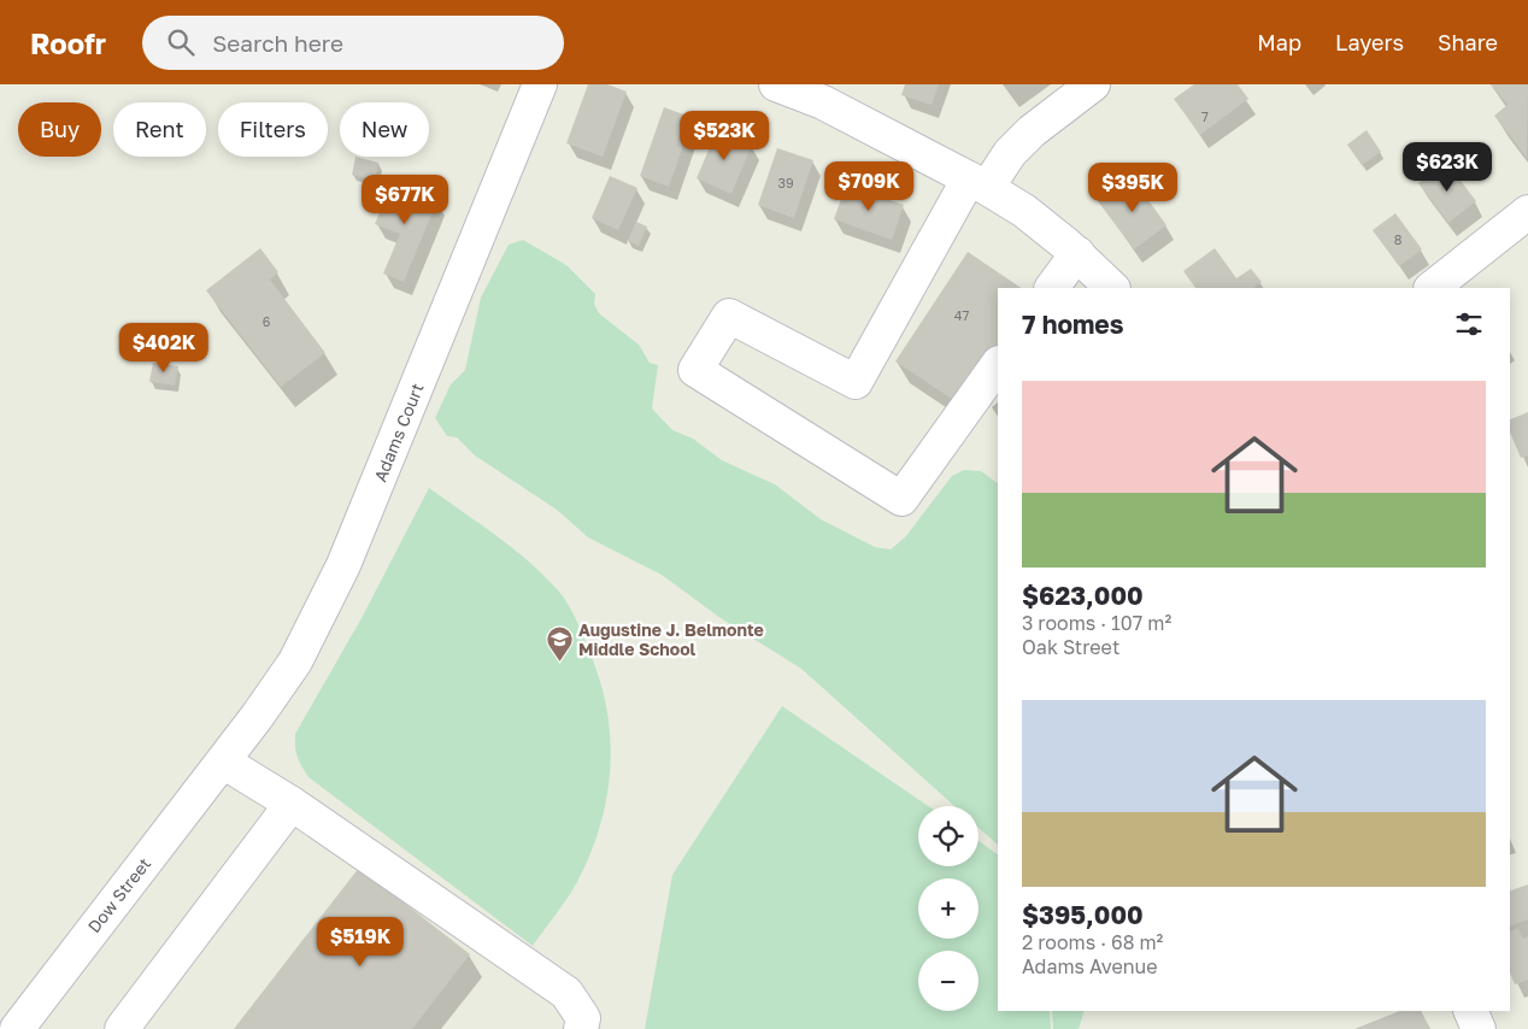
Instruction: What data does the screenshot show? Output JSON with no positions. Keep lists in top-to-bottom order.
{
  "streets": {
    "street": ["Adams Court", "Dow Street"]
  },
  "crossings": [
    ["Adams Court", "Dow Street"]
  ],
  "places": {
    "school or university": ["Augustine J. Belmonte Middle School"]
  },
  "house_numbers": [
    "7",
    "39",
    "8",
    "47",
    "6"
  ],
  "page": {
    "header": "Roofr",
    "search": "Search here",
    "nav": ["Map", "Layers", "Share"],
    "chip": [
      "Buy",
      "Rent",
      "Filters",
      "New"
    ],
    "price": [
      "$523K",
      "$623K",
      "$709K",
      "$395K",
      "$677K",
      "$402K",
      "$519K"
    ],
    "heading": "7 homes",
    "list": [
      {
        "name": "$623,000",
        "note": "3 rooms · 107 m² · Oak Street"
      },
      {
        "name": "$395,000",
        "note": "2 rooms · 68 m² · Adams Avenue"
      }
    ],
    "map_buttons": ["+", "−"]
  }
}
